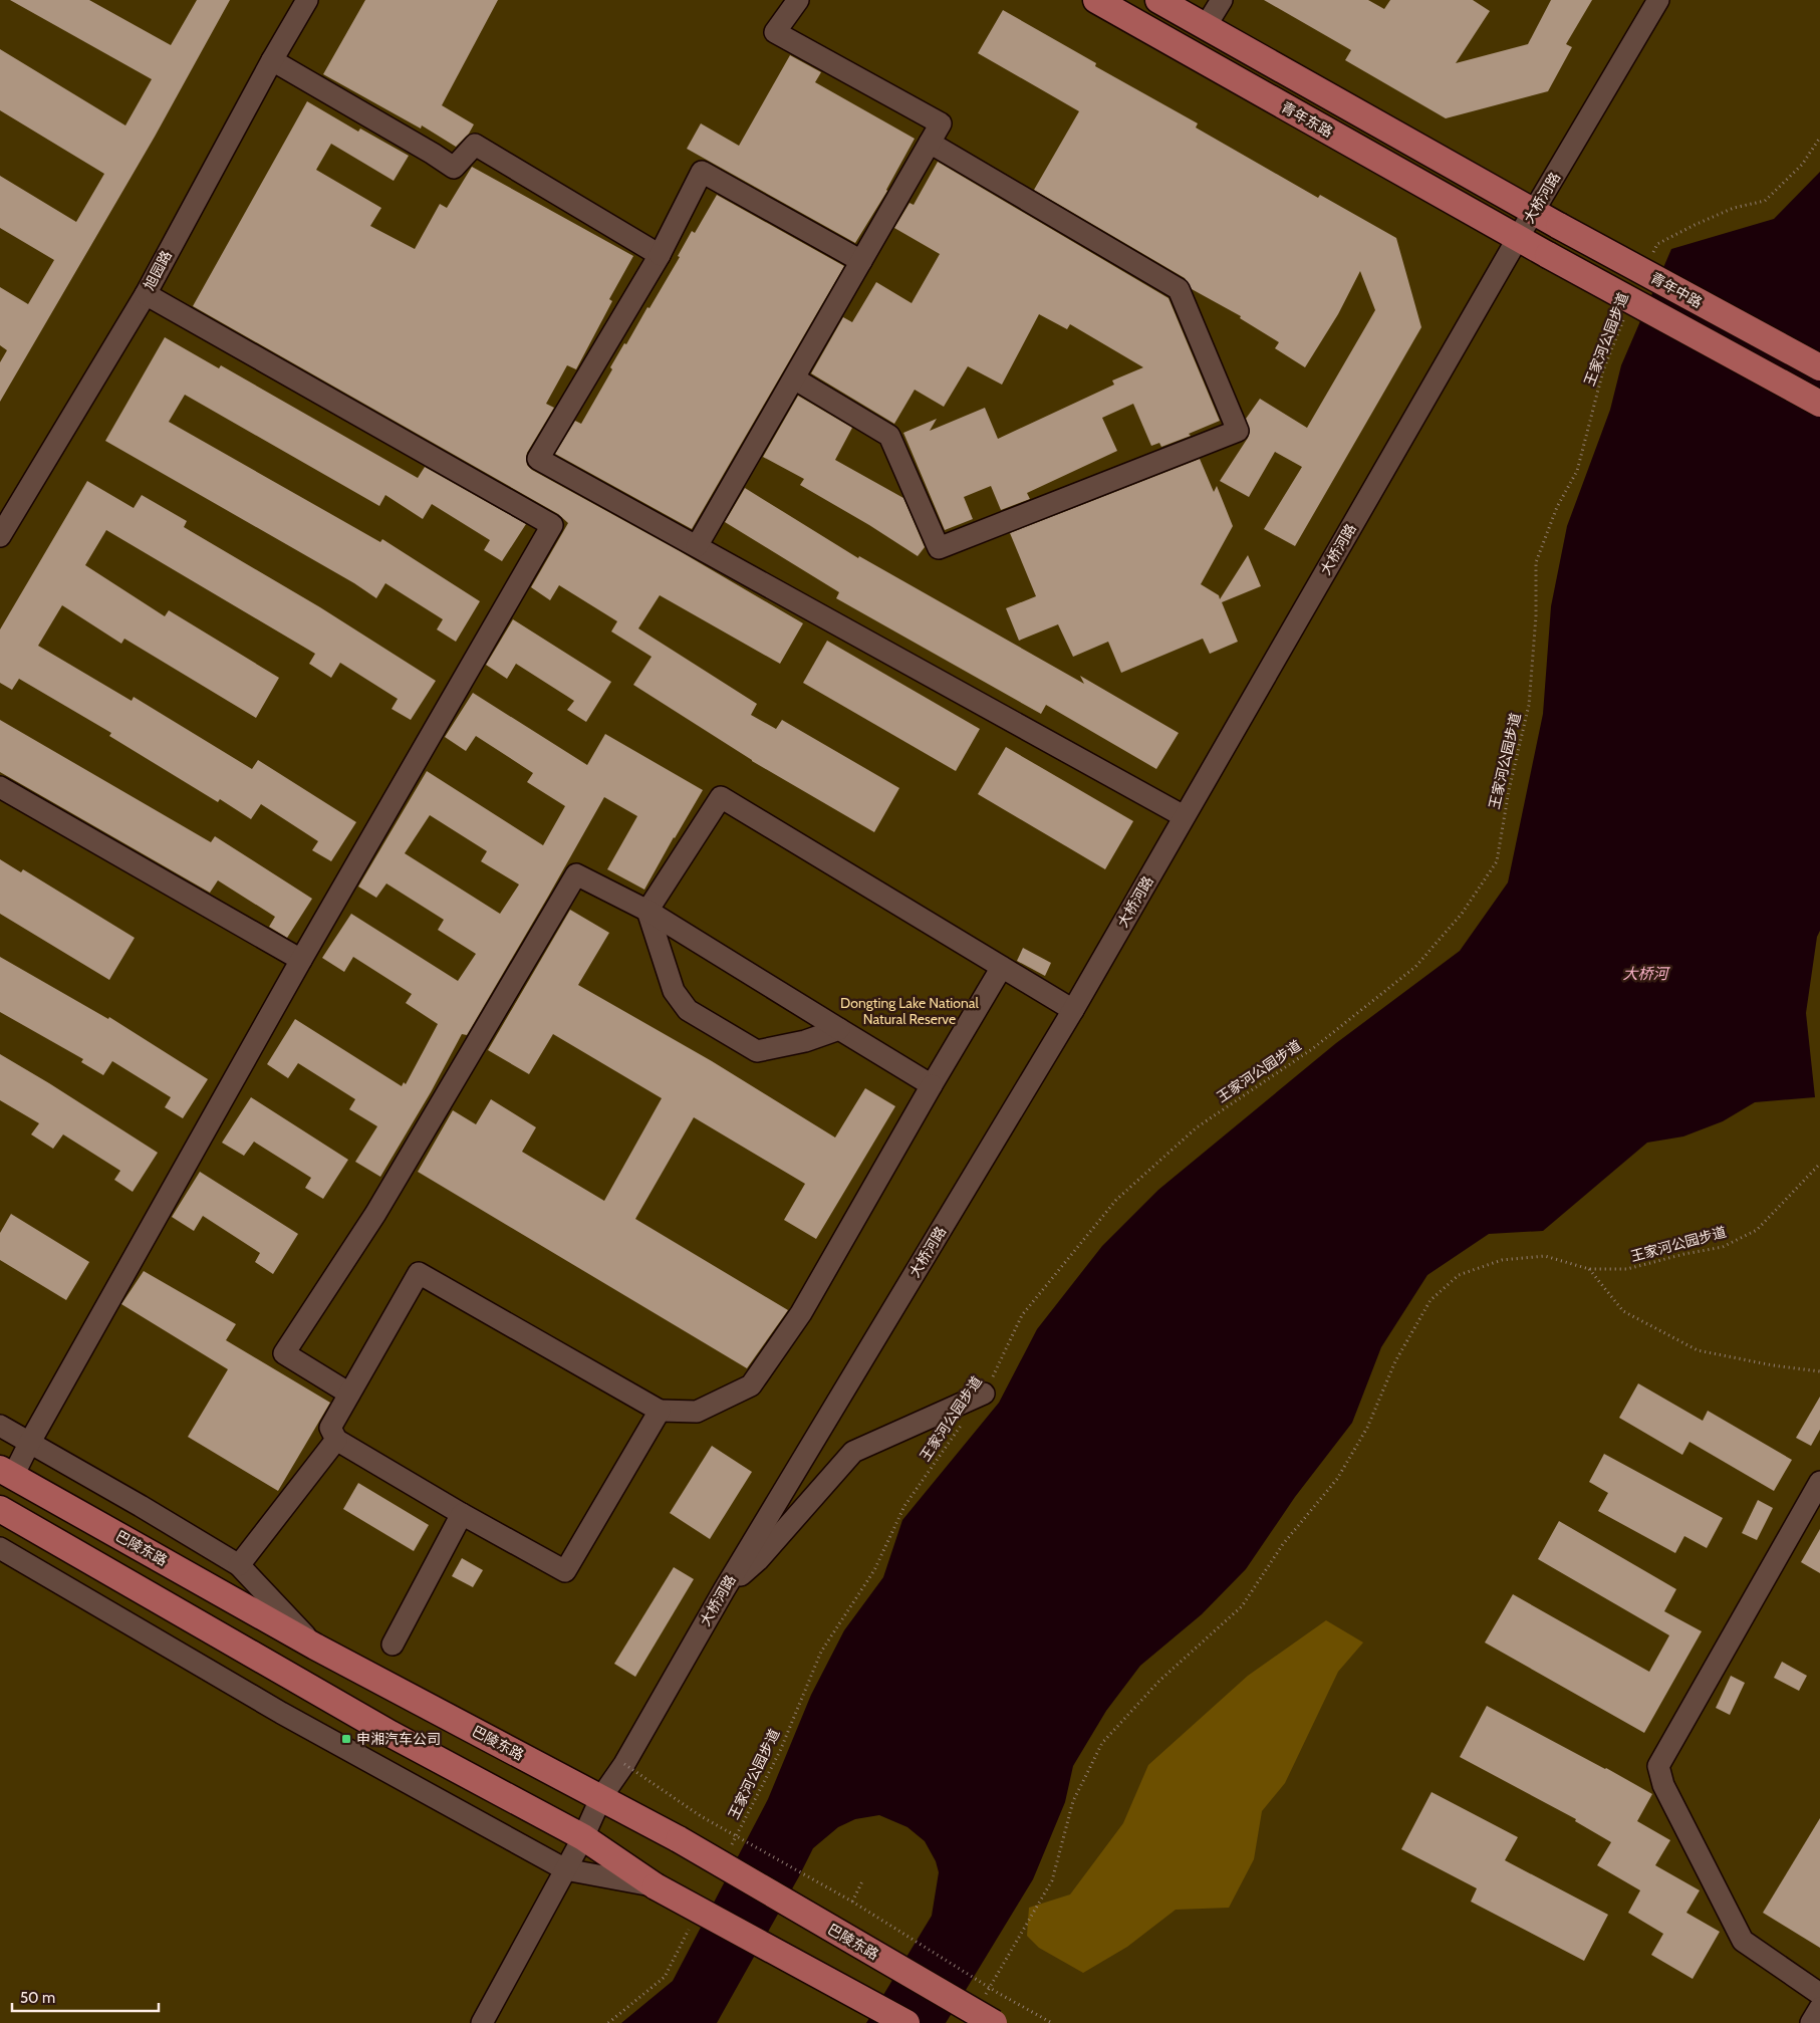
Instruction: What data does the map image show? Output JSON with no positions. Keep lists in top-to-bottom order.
{
  "streets": {
    "main road": ["青年东路", "青年中路", "巴陵东路"],
    "street": ["大桥河路", "旭园路"],
    "path": ["王家河公园步道"]
  },
  "crossings": [
    ["青年东路", "大桥河路"],
    ["大桥河路", "青年中路"],
    ["大桥河路", "巴陵东路"]
  ],
  "water": ["大桥河"],
  "parks": ["Dongting Lake National Natural Reserve"],
  "places": {
    "transit": ["申湘汽车公司"]
  },
  "scale_bar": "50 m"
}
